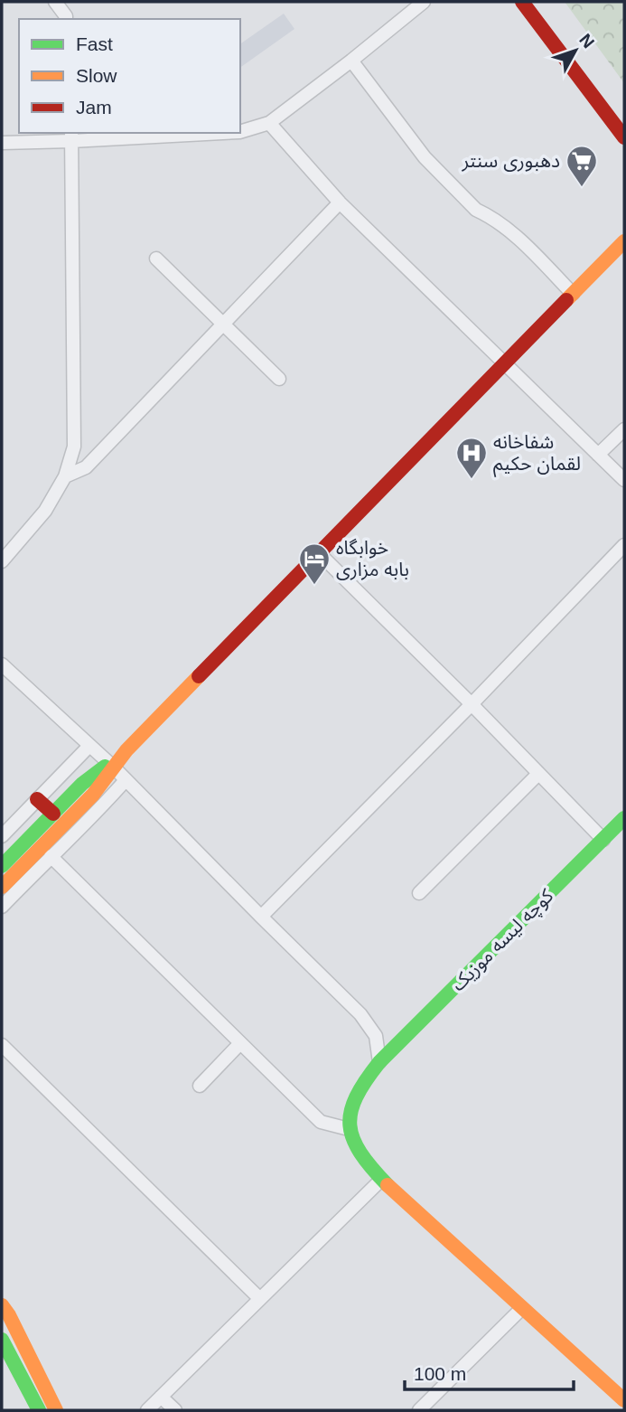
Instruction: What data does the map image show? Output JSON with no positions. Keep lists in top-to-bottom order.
{
  "streets": {
    "main road": ["کوچه لیسه موزیک"]
  },
  "places": {
    "supermarket": ["دهبوری سنتر"],
    "hospital": ["شفاخانه لقمان حکیم"],
    "hotel": ["خوابگاه بابه مزاری"]
  },
  "legend": ["Fast", "Slow", "Jam"],
  "scale_bar": "100 m",
  "north": "top right"
}
